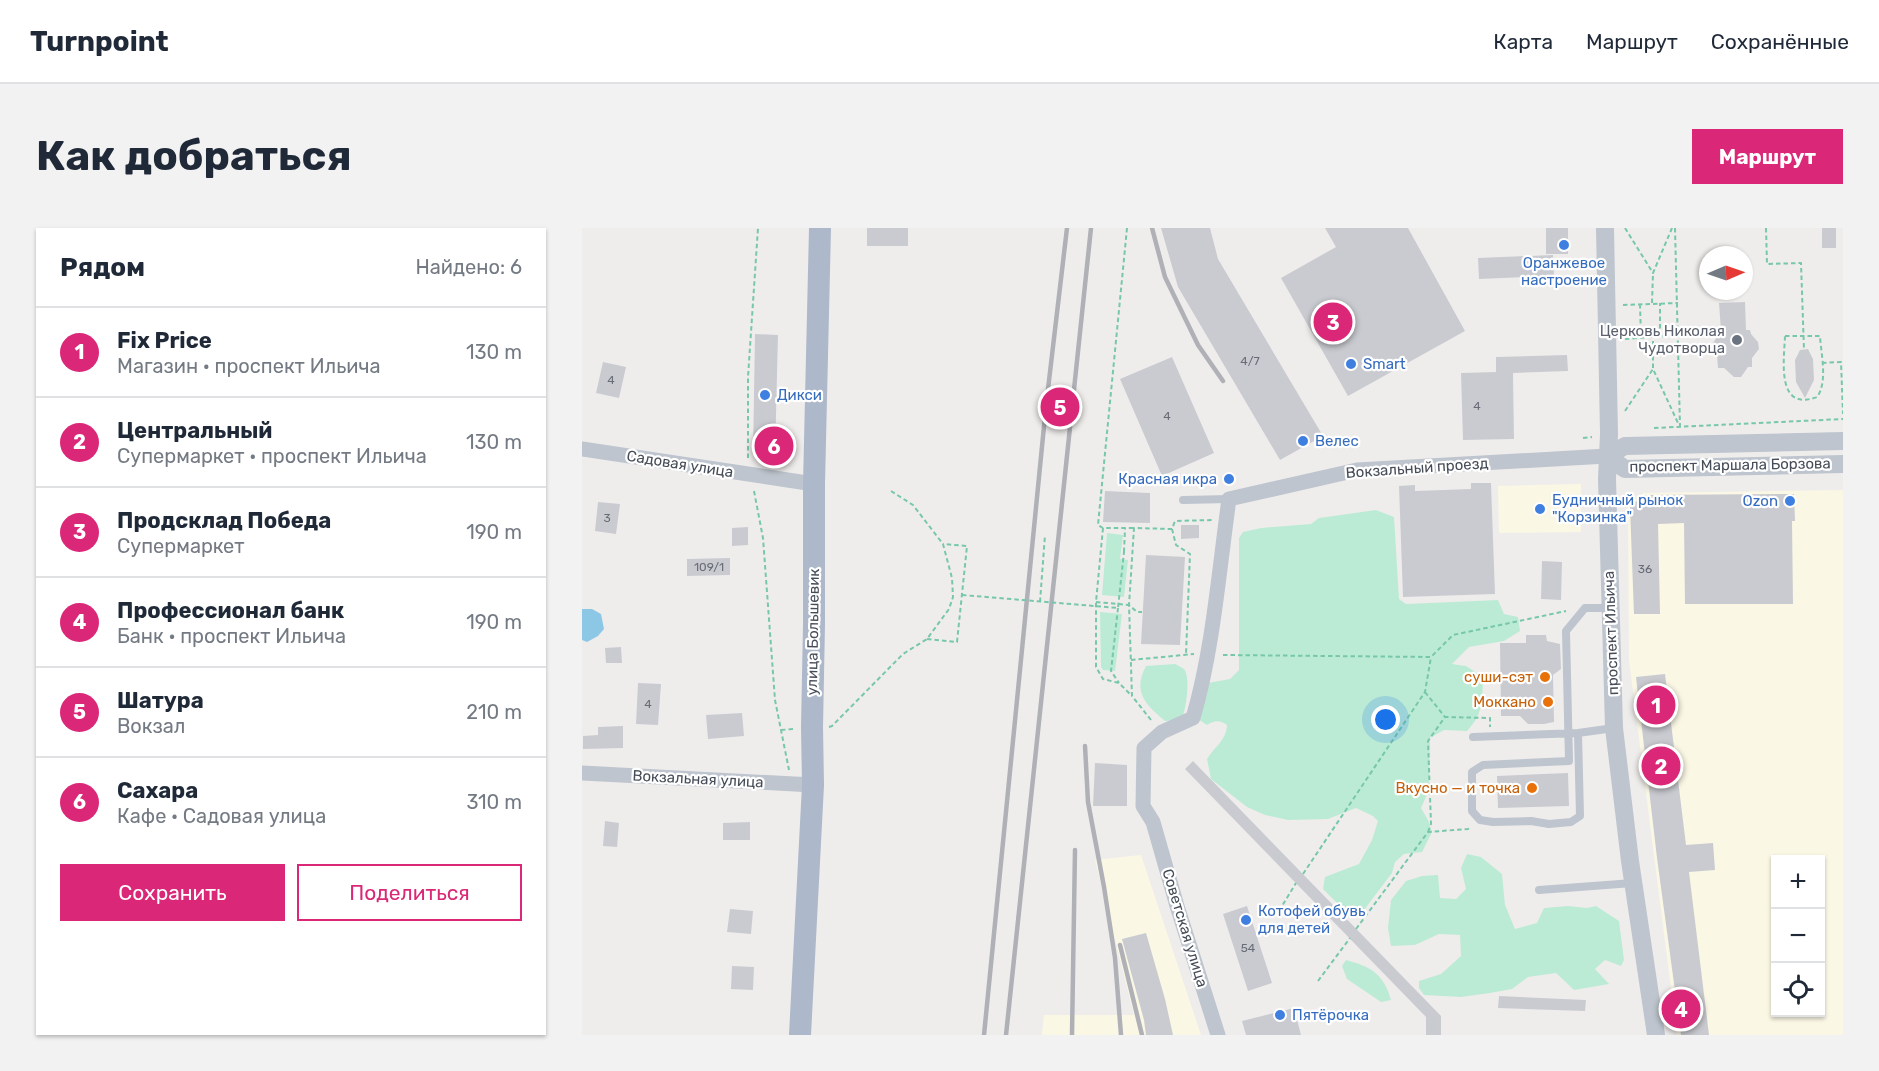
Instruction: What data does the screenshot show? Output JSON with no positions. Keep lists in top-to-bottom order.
{
  "streets": {
    "main road": ["улица Большевик"],
    "street": [
      "Садовая улица",
      "проспект Маршала Борзова",
      "Вокзальный проезд",
      "проспект Ильича",
      "Вокзальная улица",
      "Советская улица"
    ]
  },
  "crossings": [
    ["Садовая улица", "улица Большевик"],
    ["проспект Маршала Борзова", "Вокзальный проезд"],
    ["проспект Маршала Борзова", "проспект Ильича"],
    ["Вокзальный проезд", "проспект Ильича"],
    ["улица Большевик", "Вокзальная улица"]
  ],
  "places": [
    "Оранжевое настроение",
    "Церковь Николая Чудотворца",
    "Smart",
    "Дикси",
    "Велес",
    "Красная икра",
    "Ozon",
    "Будничный рынок \"Корзинка\"",
    "суши-сэт",
    "Моккано",
    "Вкусно — и точка",
    "Котофей обувь для детей",
    "Пятёрочка"
  ],
  "house_numbers": [
    "4/7",
    "4",
    "4",
    "4",
    "3",
    "109/1",
    "36",
    "4",
    "54"
  ],
  "north": "right",
  "page": {
    "header": "Turnpoint",
    "nav": ["Карта", "Маршрут", "Сохранённые"],
    "buttons": [
      "Маршрут",
      ["Сохранить", "Поделиться"]
    ],
    "title": "Как добраться",
    "heading": ["Рядом", "Найдено: 6"],
    "pins": [
      "3",
      "5",
      "6",
      "1",
      "2",
      "4"
    ],
    "list": [
      {
        "mark": "1",
        "name": "Fix Price",
        "note": "Магазин · проспект Ильича",
        "value": "130 m"
      },
      {
        "mark": "2",
        "name": "Центральный",
        "note": "Супермаркет · проспект Ильича",
        "value": "130 m"
      },
      {
        "mark": "3",
        "name": "Продсклад Победа",
        "note": "Супермаркет",
        "value": "190 m"
      },
      {
        "mark": "4",
        "name": "Профессионал банк",
        "note": "Банк · проспект Ильича",
        "value": "190 m"
      },
      {
        "mark": "5",
        "name": "Шатура",
        "note": "Вокзал",
        "value": "210 m"
      },
      {
        "mark": "6",
        "name": "Сахара",
        "note": "Кафе · Садовая улица",
        "value": "310 m"
      }
    ],
    "map_buttons": ["+", "−"]
  }
}
